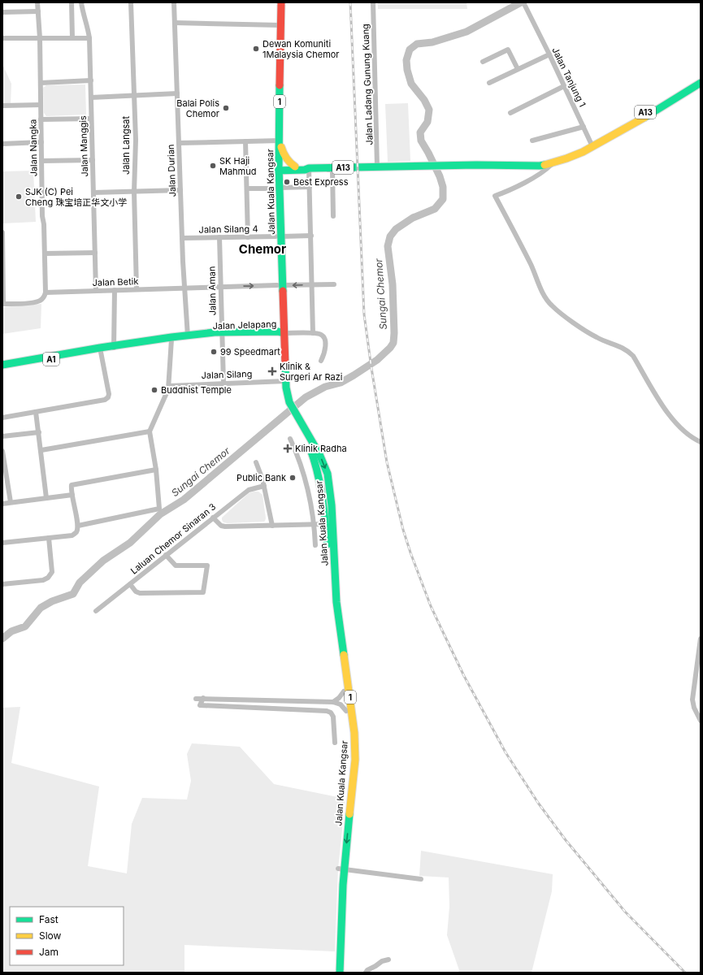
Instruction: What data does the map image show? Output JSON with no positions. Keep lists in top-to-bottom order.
{
  "streets": {
    "main road": [
      "1",
      "A13",
      "Jalan Kuala Kangsar",
      "Jalan Jelapang",
      "A1"
    ],
    "street": [
      "Jalan Tanjung 1",
      "Jalan Ladang Gunung Kuang",
      "Jalan Langsat",
      "Jalan Manggis",
      "Jalan Nangka",
      "Jalan Durian",
      "Jalan Silang 4",
      "Jalan Betik",
      "Jalan Aman",
      "Jalan Silang",
      "Laluan Chemor Sinaran 3"
    ]
  },
  "crossings": [
    ["Jalan Tanjung 1", "A13"],
    ["Jalan Ladang Gunung Kuang", "A13"],
    ["Jalan Langsat", "Jalan Betik"],
    ["Jalan Manggis", "Jalan Betik"],
    ["Jalan Nangka", "Jalan Betik"],
    ["Jalan Durian", "Jalan Silang 4"],
    ["Jalan Durian", "Jalan Betik"],
    ["Jalan Durian", "Jalan Jelapang"],
    ["Jalan Kuala Kangsar", "Jalan Silang 4"],
    ["Jalan Kuala Kangsar", "Jalan Betik"],
    ["Jalan Kuala Kangsar", "Jalan Jelapang"],
    ["Jalan Kuala Kangsar", "Jalan Silang"],
    ["Jalan Silang 4", "Jalan Aman"],
    ["Jalan Betik", "Jalan Aman"],
    ["Jalan Aman", "Jalan Jelapang"],
    ["Jalan Aman", "Jalan Silang"]
  ],
  "districts": ["Chemor"],
  "water": ["Sungai Chemor"],
  "places": {
    "other": [
      "Dewan Komuniti 1Malaysia Chemor",
      "Balai Polis Chemor",
      "SK Haji Mahmud",
      "Best Express",
      "SJK (C) Pei Cheng 珠宝培正华文小学",
      "99 Speedmart",
      "Buddhist Temple",
      "Public Bank"
    ],
    "health": ["Klinik & Surgeri Ar Razi", "Klinik Radha"]
  },
  "legend": ["Fast", "Slow", "Jam"]
}
